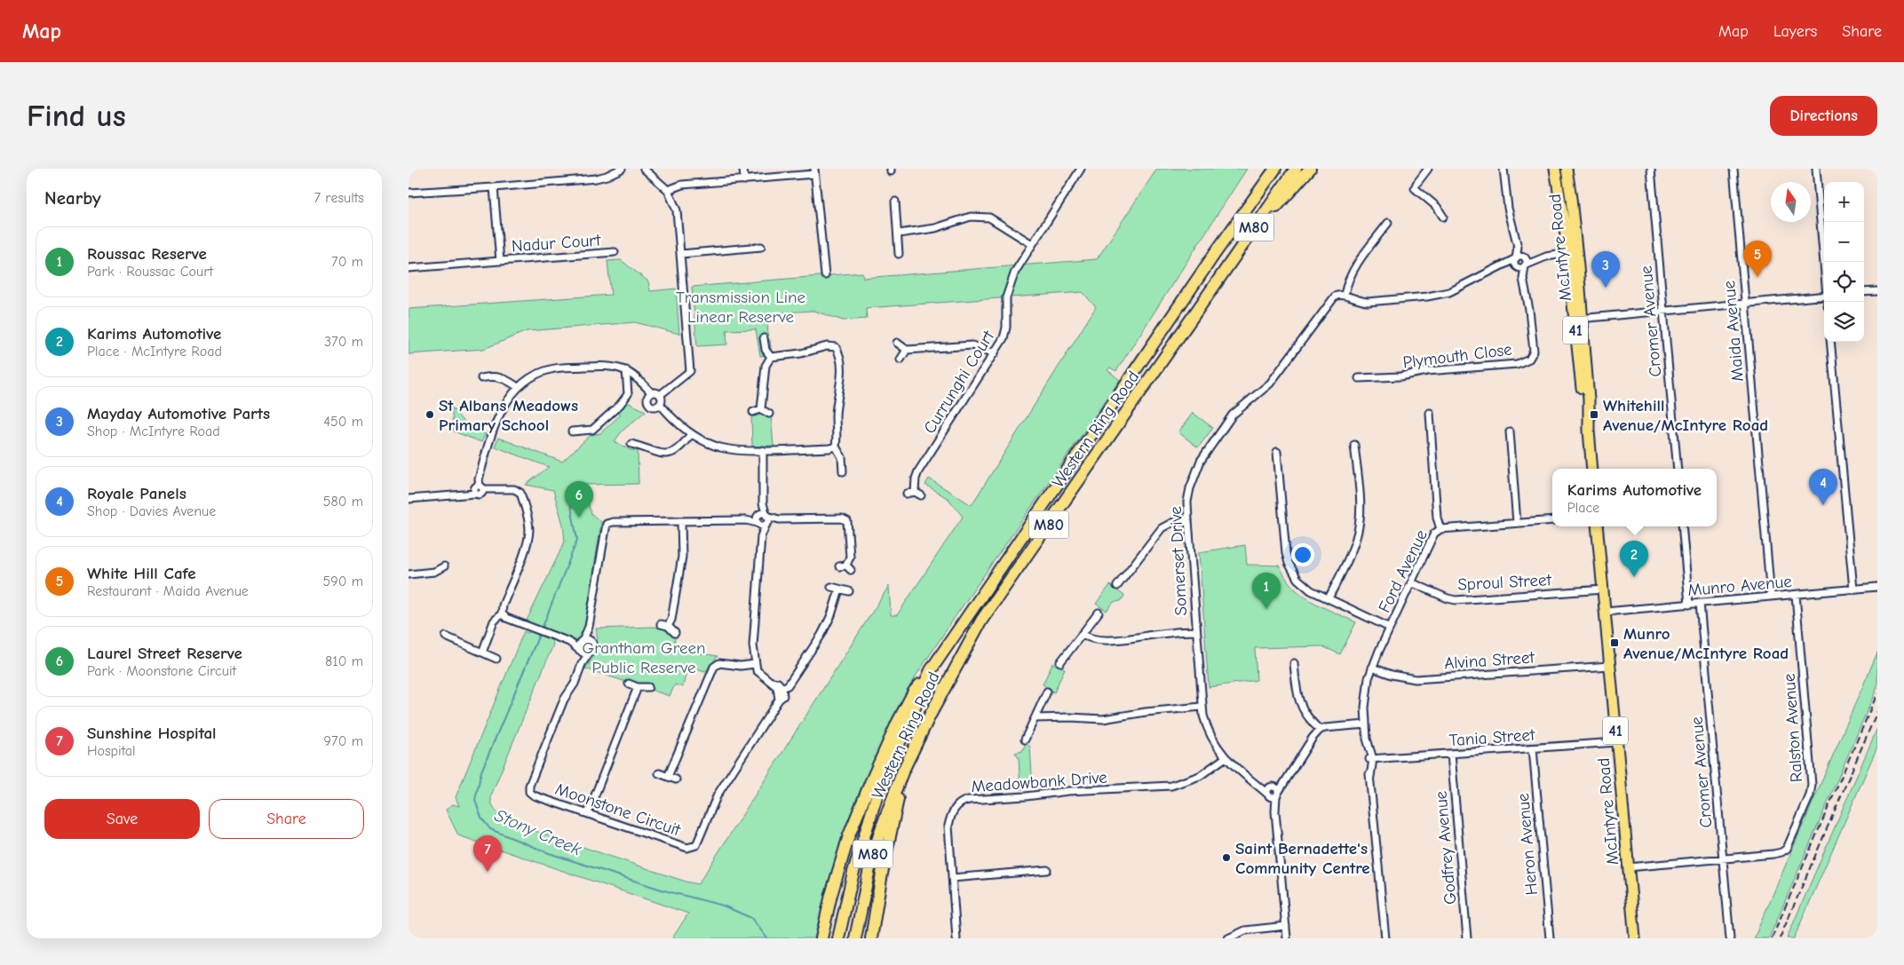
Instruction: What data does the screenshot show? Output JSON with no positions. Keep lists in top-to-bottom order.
{
  "streets": {
    "highway": ["M80", "Western Ring Road"],
    "main road": ["McIntyre Road", "41"],
    "street": [
      "Nadur Court",
      "Cromer Avenue",
      "Maida Avenue",
      "Plymouth Close",
      "Currunghi Court",
      "Somerset Drive",
      "Ford Avenue",
      "Sproul Street",
      "Munro Avenue",
      "Alvina Street",
      "Ralston Avenue",
      "Tania Street",
      "Meadowbank Drive",
      "Moonstone Circuit",
      "Heron Avenue",
      "Godfrey Avenue"
    ]
  },
  "crossings": [
    ["McIntyre Road", "Sproul Street"],
    ["McIntyre Road", "Munro Avenue"],
    ["McIntyre Road", "Alvina Street"],
    ["McIntyre Road", "Tania Street"],
    ["Cromer Avenue", "Munro Avenue"],
    ["Cromer Avenue", "Ralston Avenue"],
    ["Maida Avenue", "Munro Avenue"],
    ["Somerset Drive", "Meadowbank Drive"],
    ["Ford Avenue", "Sproul Street"],
    ["Ford Avenue", "Alvina Street"],
    ["Ford Avenue", "Tania Street"],
    ["Munro Avenue", "Ralston Avenue"],
    ["Tania Street", "Heron Avenue"],
    ["Tania Street", "Godfrey Avenue"]
  ],
  "water": ["Stony Creek"],
  "parks": ["Transmission Line Linear Reserve", "Grantham Green Public Reserve"],
  "places": {
    "other": ["St Albans Meadows Primary School", "Saint Bernadette's Community Centre"],
    "transit": ["Whitehill Avenue/McIntyre Road", "Munro Avenue/McIntyre Road"]
  },
  "north": "top",
  "page": {
    "header": "Map",
    "nav": ["Map", "Layers", "Share"],
    "buttons": [
      "Directions",
      ["Save", "Share"]
    ],
    "title": "Find us",
    "heading": ["Nearby", "7 results"],
    "map_buttons": ["+", "−"],
    "list": [
      {
        "mark": "1",
        "name": "Roussac Reserve",
        "note": "Park · Roussac Court",
        "value": "70 m"
      },
      {
        "mark": "2",
        "name": "Karims Automotive",
        "note": "Place · McIntyre Road",
        "value": "370 m"
      },
      {
        "mark": "3",
        "name": "Mayday Automotive Parts",
        "note": "Shop · McIntyre Road",
        "value": "450 m"
      },
      {
        "mark": "4",
        "name": "Royale Panels",
        "note": "Shop · Davies Avenue",
        "value": "580 m"
      },
      {
        "mark": "5",
        "name": "White Hill Cafe",
        "note": "Restaurant · Maida Avenue",
        "value": "590 m"
      },
      {
        "mark": "6",
        "name": "Laurel Street Reserve",
        "note": "Park · Moonstone Circuit",
        "value": "810 m"
      },
      {
        "mark": "7",
        "name": "Sunshine Hospital",
        "note": "Hospital",
        "value": "970 m"
      }
    ],
    "pins": [
      "5",
      "3",
      "4",
      "6",
      "2",
      "1",
      "7"
    ],
    "popup": ["Karims Automotive", "Place"]
  }
}
